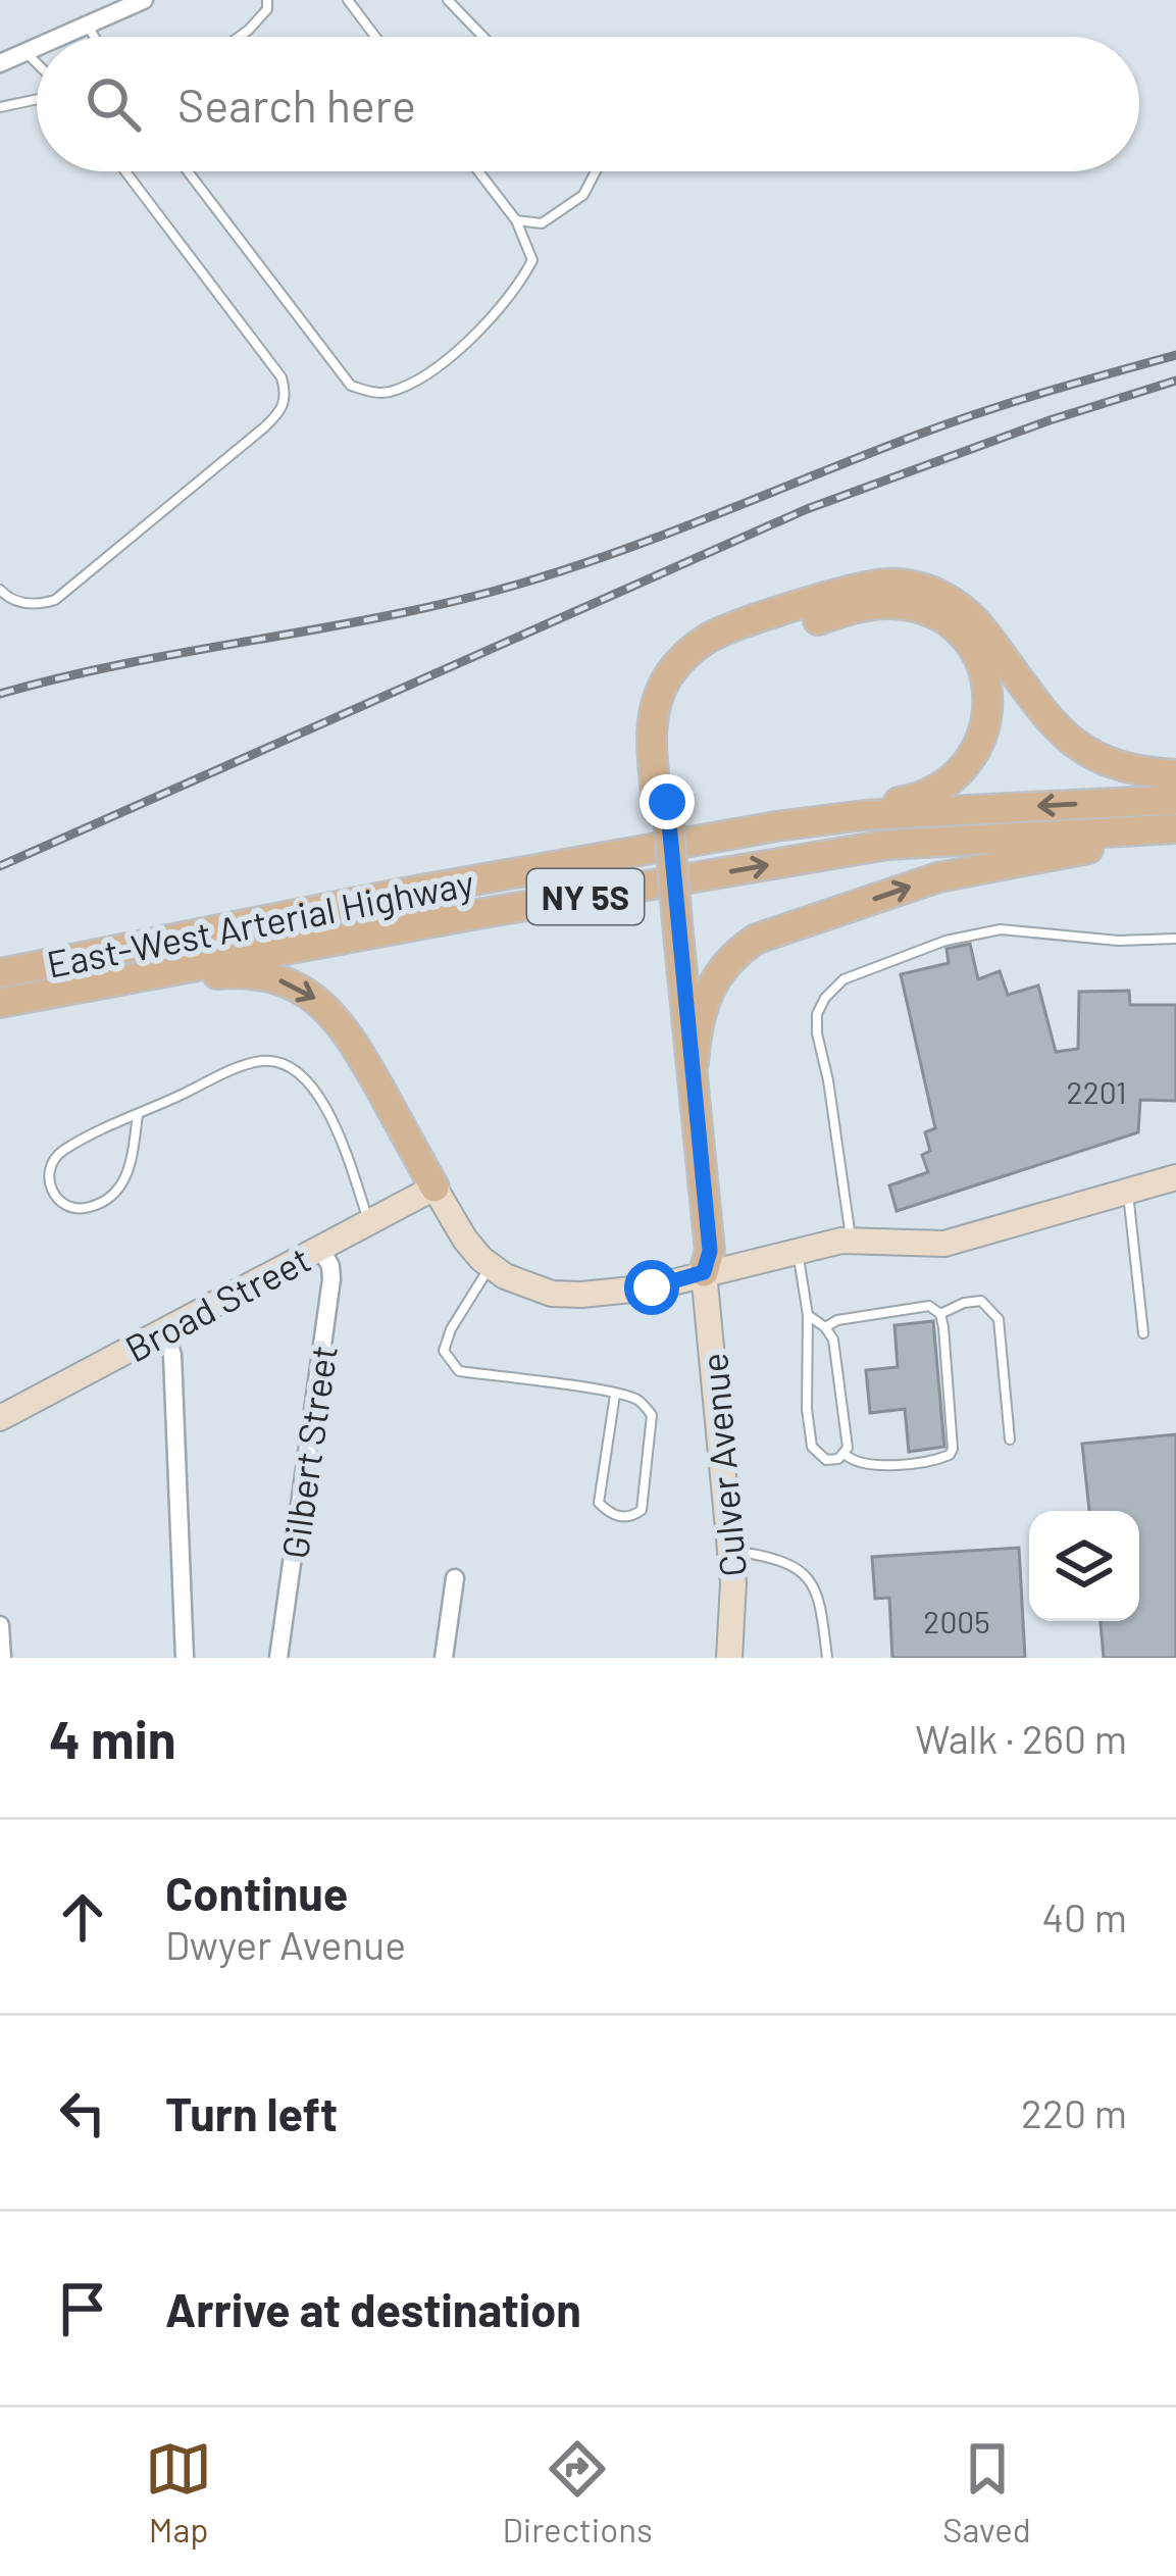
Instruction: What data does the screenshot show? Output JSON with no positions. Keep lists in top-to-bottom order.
{
  "streets": {
    "main road": [
      "NY 5S",
      "East-West Arterial Highway",
      "Broad Street",
      "Culver Avenue"
    ],
    "street": ["Gilbert Street"]
  },
  "crossings": [
    ["Broad Street", "Gilbert Street"]
  ],
  "house_numbers": ["2201", "2005"],
  "page": {
    "search": "Search here",
    "heading": ["4 min", "Walk · 260 m"],
    "list": [
      ["Continue", "Dwyer Avenue", "40 m"],
      ["Turn left", "220 m"],
      "Arrive at destination"
    ],
    "nav": ["Map", "Directions", "Saved"]
  }
}
